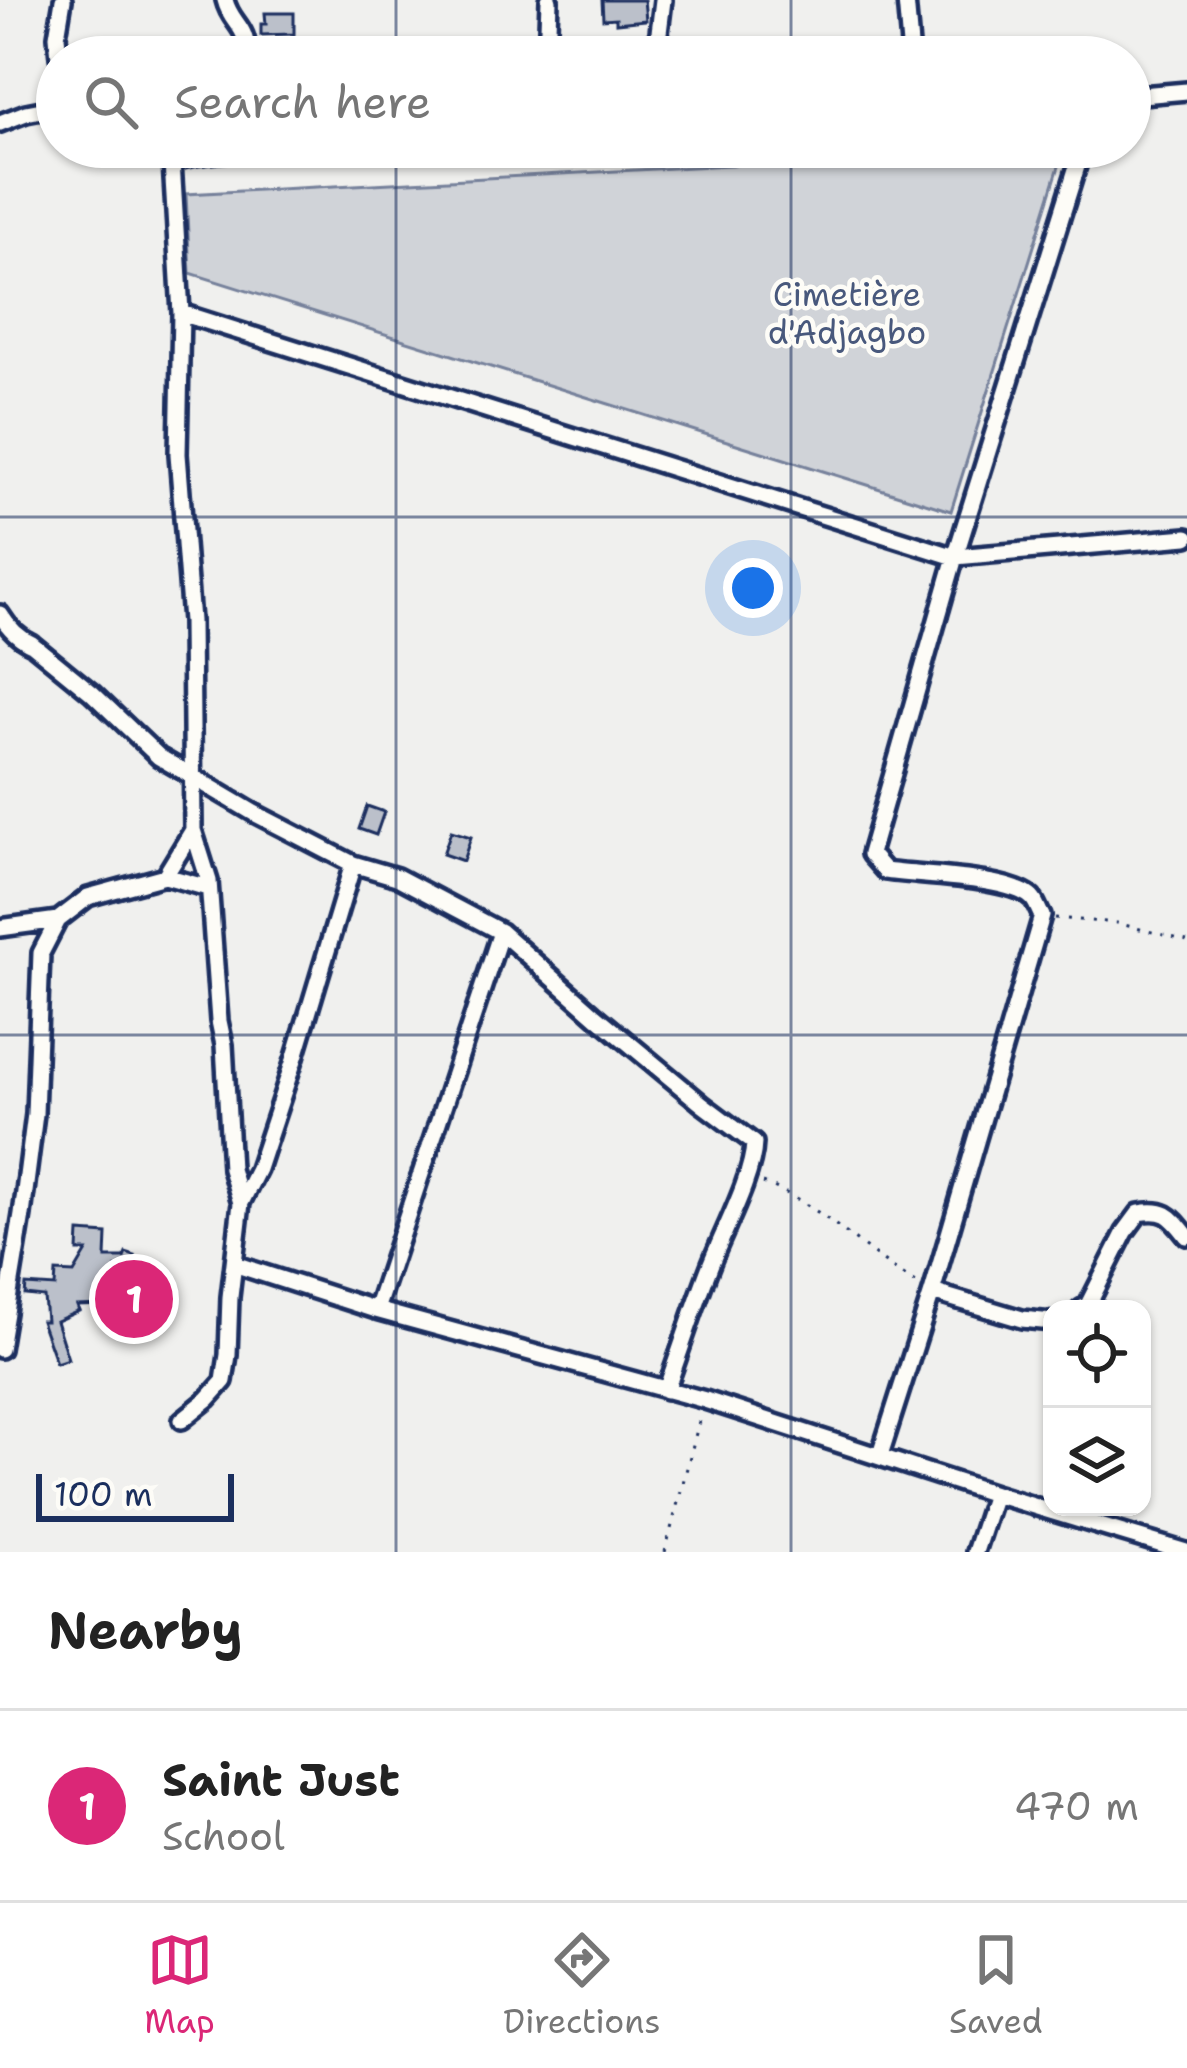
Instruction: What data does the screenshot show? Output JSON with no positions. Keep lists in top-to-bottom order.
{
  "parks": ["Cimetière d'Adjagbo"],
  "scale_bar": "100 m",
  "page": {
    "search": "Search here",
    "pins": "1",
    "scale": "100 m",
    "heading": "Nearby",
    "list": [
      {
        "mark": "1",
        "name": "Saint Just",
        "note": "School",
        "value": "470 m"
      }
    ],
    "nav": ["Map", "Directions", "Saved"]
  }
}
